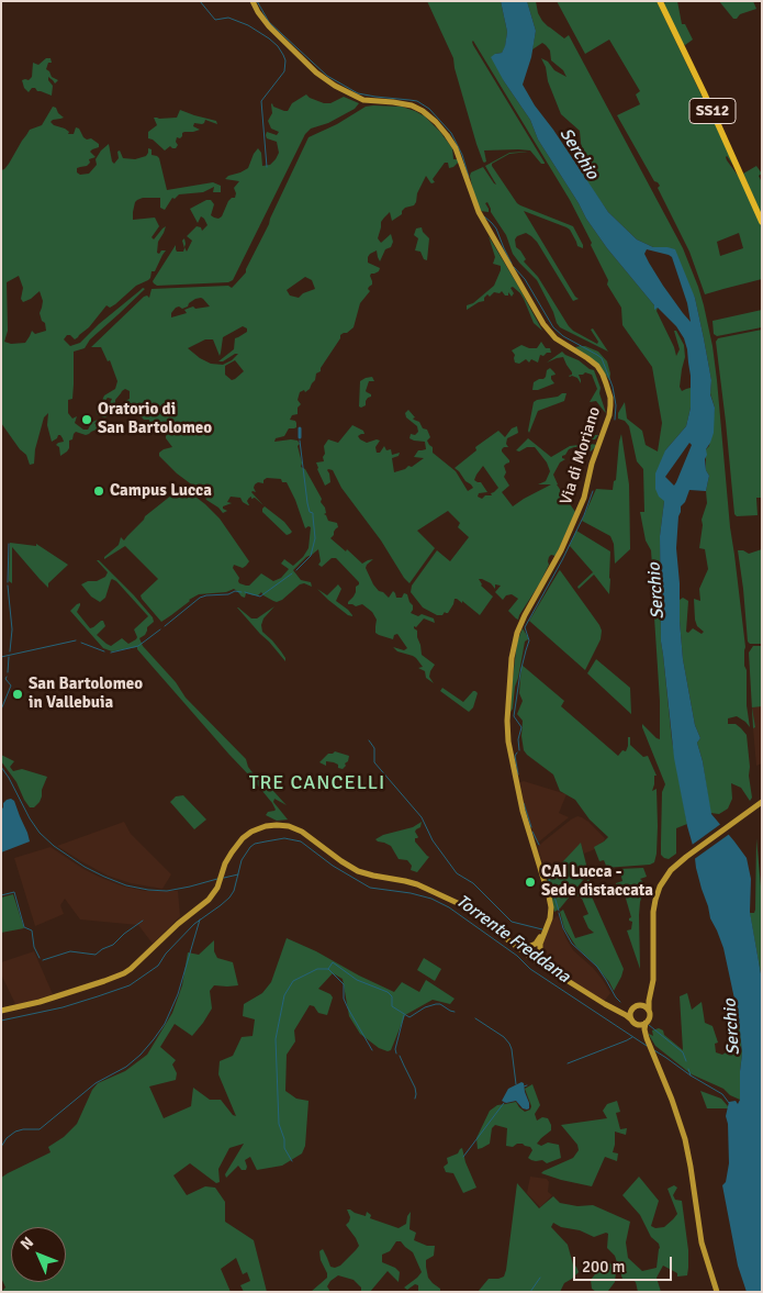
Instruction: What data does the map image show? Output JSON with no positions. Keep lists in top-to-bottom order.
{
  "streets": {
    "main road": ["SS12", "Via di Moriano"]
  },
  "districts": ["TRE CANCELLI"],
  "water": ["Serchio", "Torrente Freddana"],
  "places": [
    "Oratorio di San Bartolomeo",
    "Campus Lucca",
    "San Bartolomeo in Vallebuia",
    "CAI Lucca - Sede distaccata"
  ],
  "scale_bar": "200 m",
  "north": "top left"
}
